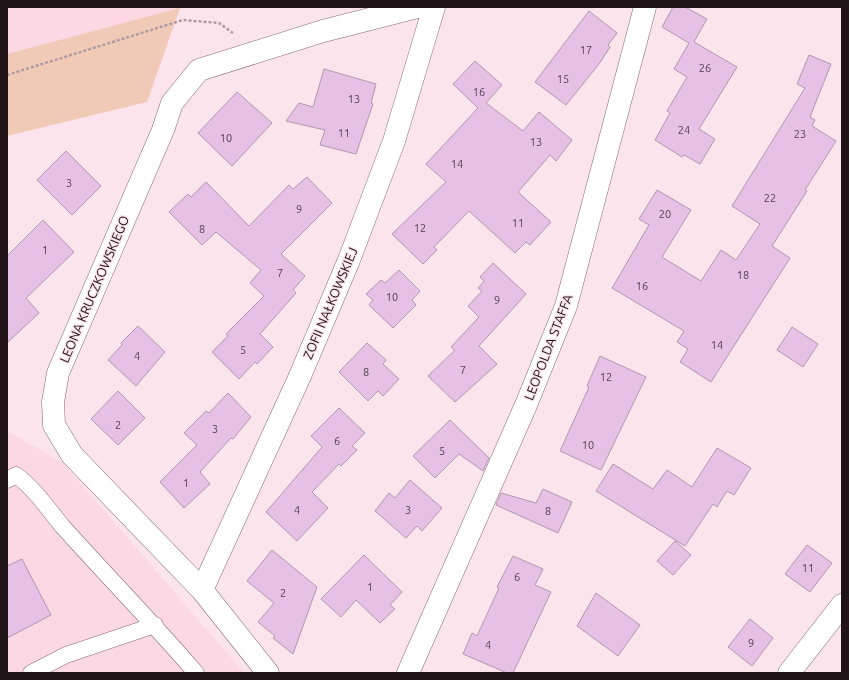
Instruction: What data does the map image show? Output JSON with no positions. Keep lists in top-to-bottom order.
{
  "streets": {
    "street": ["LEONA KRUCZKOWSKIEGO", "ZOFII NAŁKOWSKIEJ", "LEOPOLDA STAFFA"]
  },
  "crossings": [
    ["LEONA KRUCZKOWSKIEGO", "ZOFII NAŁKOWSKIEJ"]
  ],
  "house_numbers": [
    "17",
    "26",
    "15",
    "16",
    "13",
    "24",
    "11",
    "23",
    "10",
    "13",
    "14",
    "3",
    "22",
    "9",
    "20",
    "11",
    "12",
    "8",
    "1",
    "7",
    "18",
    "16",
    "10",
    "9",
    "14",
    "5",
    "4",
    "7",
    "8",
    "12",
    "2",
    "3",
    "6",
    "10",
    "5",
    "1",
    "4",
    "3",
    "8",
    "11",
    "6",
    "1",
    "2",
    "9",
    "4"
  ]
}
